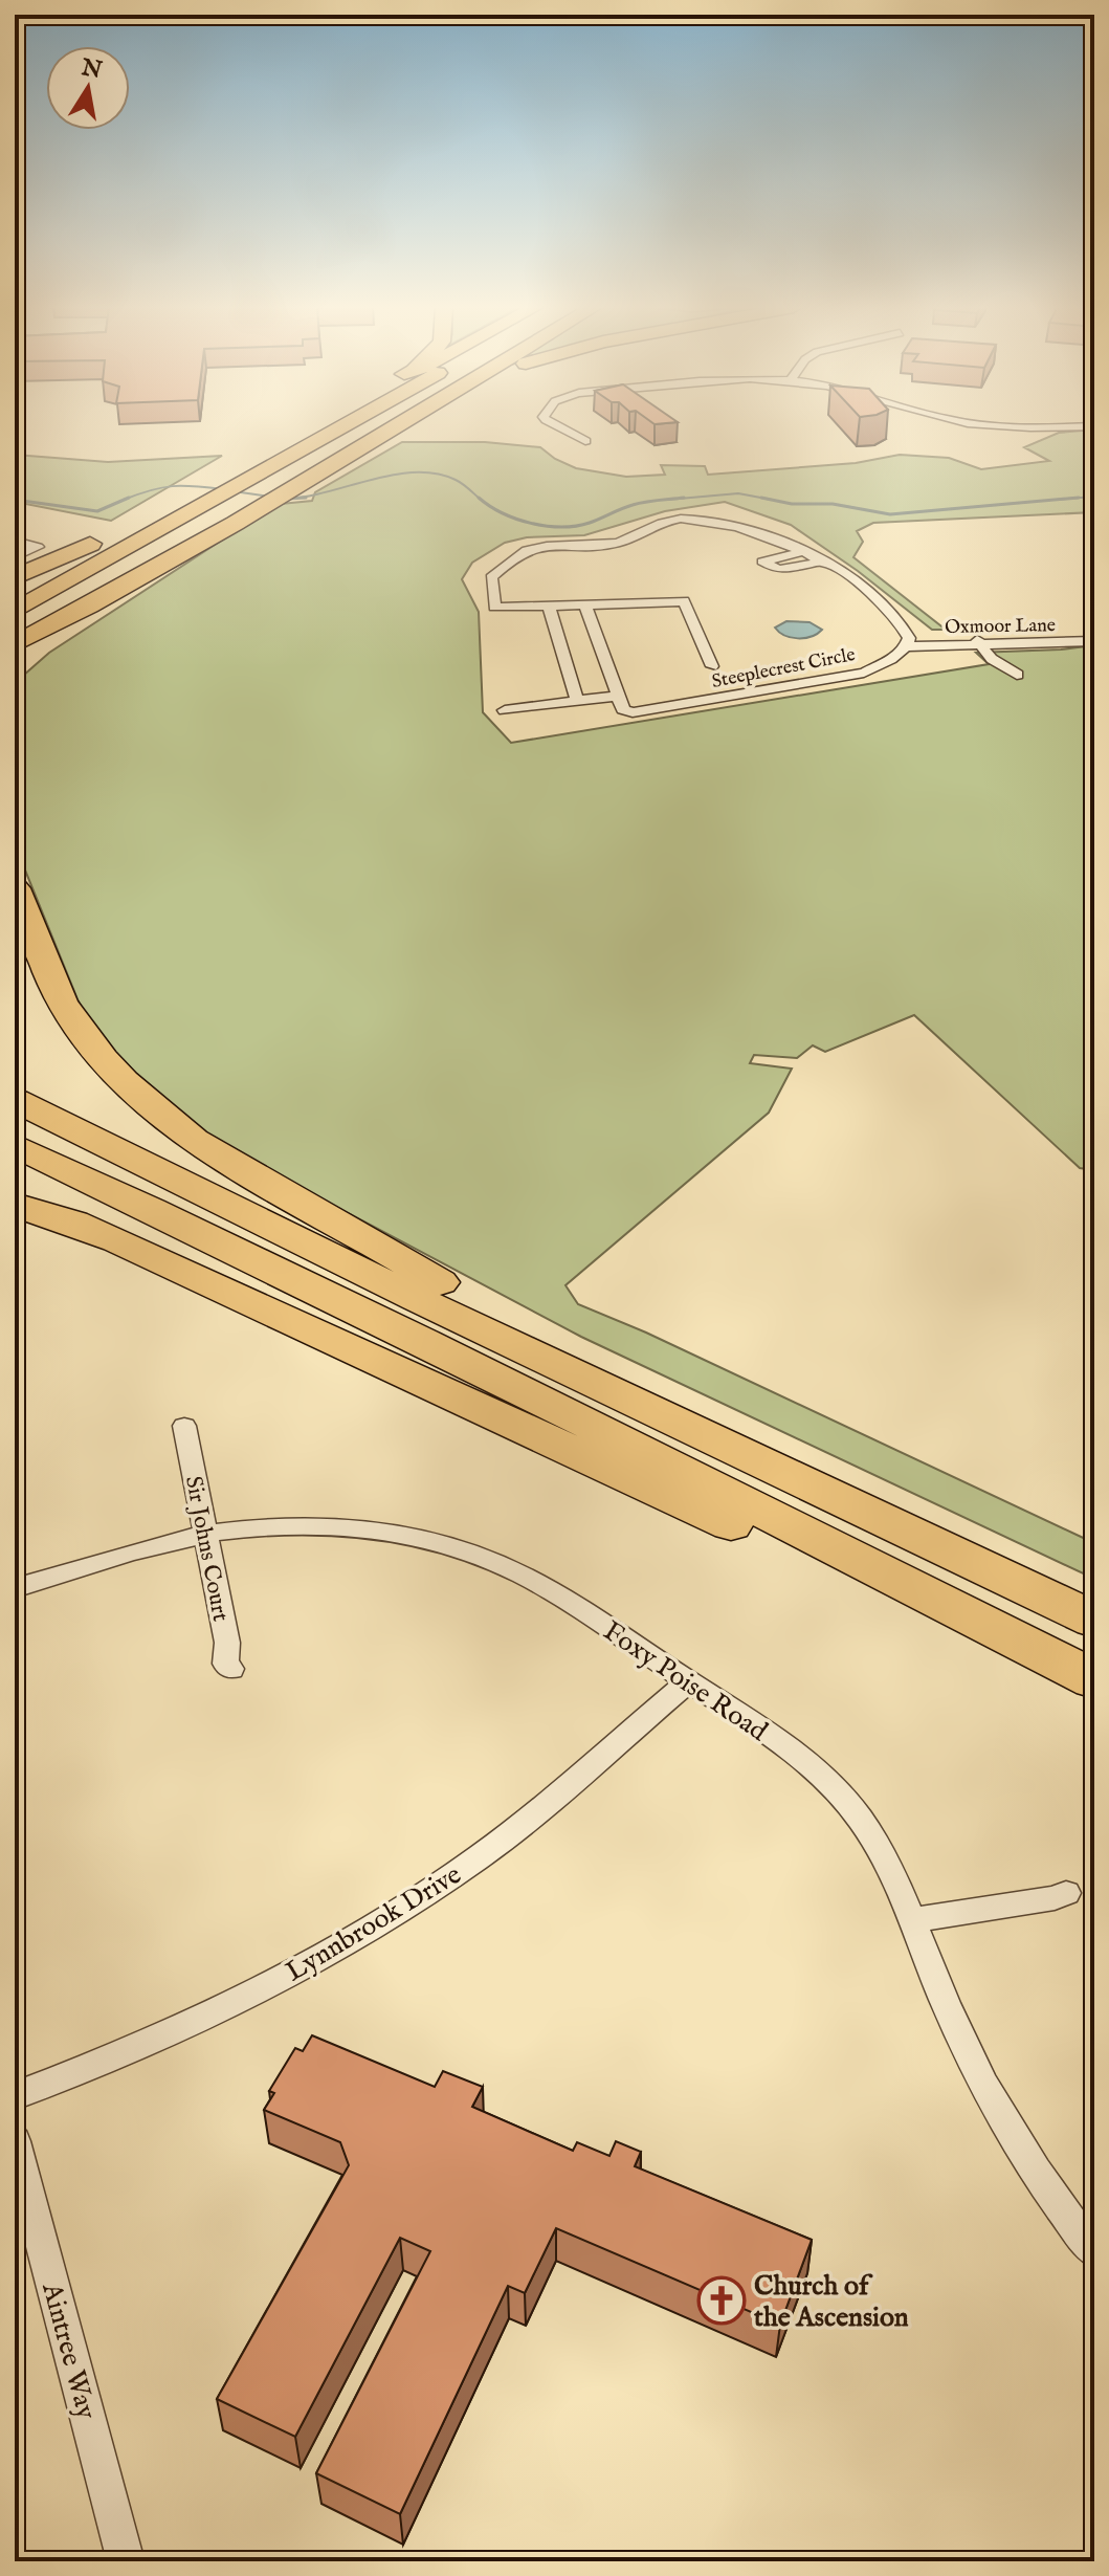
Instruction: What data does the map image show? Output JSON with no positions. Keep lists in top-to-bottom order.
{
  "streets": {
    "street": [
      "Oxmoor Lane",
      "Steeplecrest Circle",
      "Sir Johns Court",
      "Foxy Poise Road",
      "Lynnbrook Drive",
      "Aintree Way"
    ]
  },
  "crossings": [
    ["Oxmoor Lane", "Steeplecrest Circle"],
    ["Sir Johns Court", "Foxy Poise Road"],
    ["Foxy Poise Road", "Lynnbrook Drive"]
  ],
  "places": {
    "church": ["Church of the Ascension"]
  },
  "north": "top"
}
